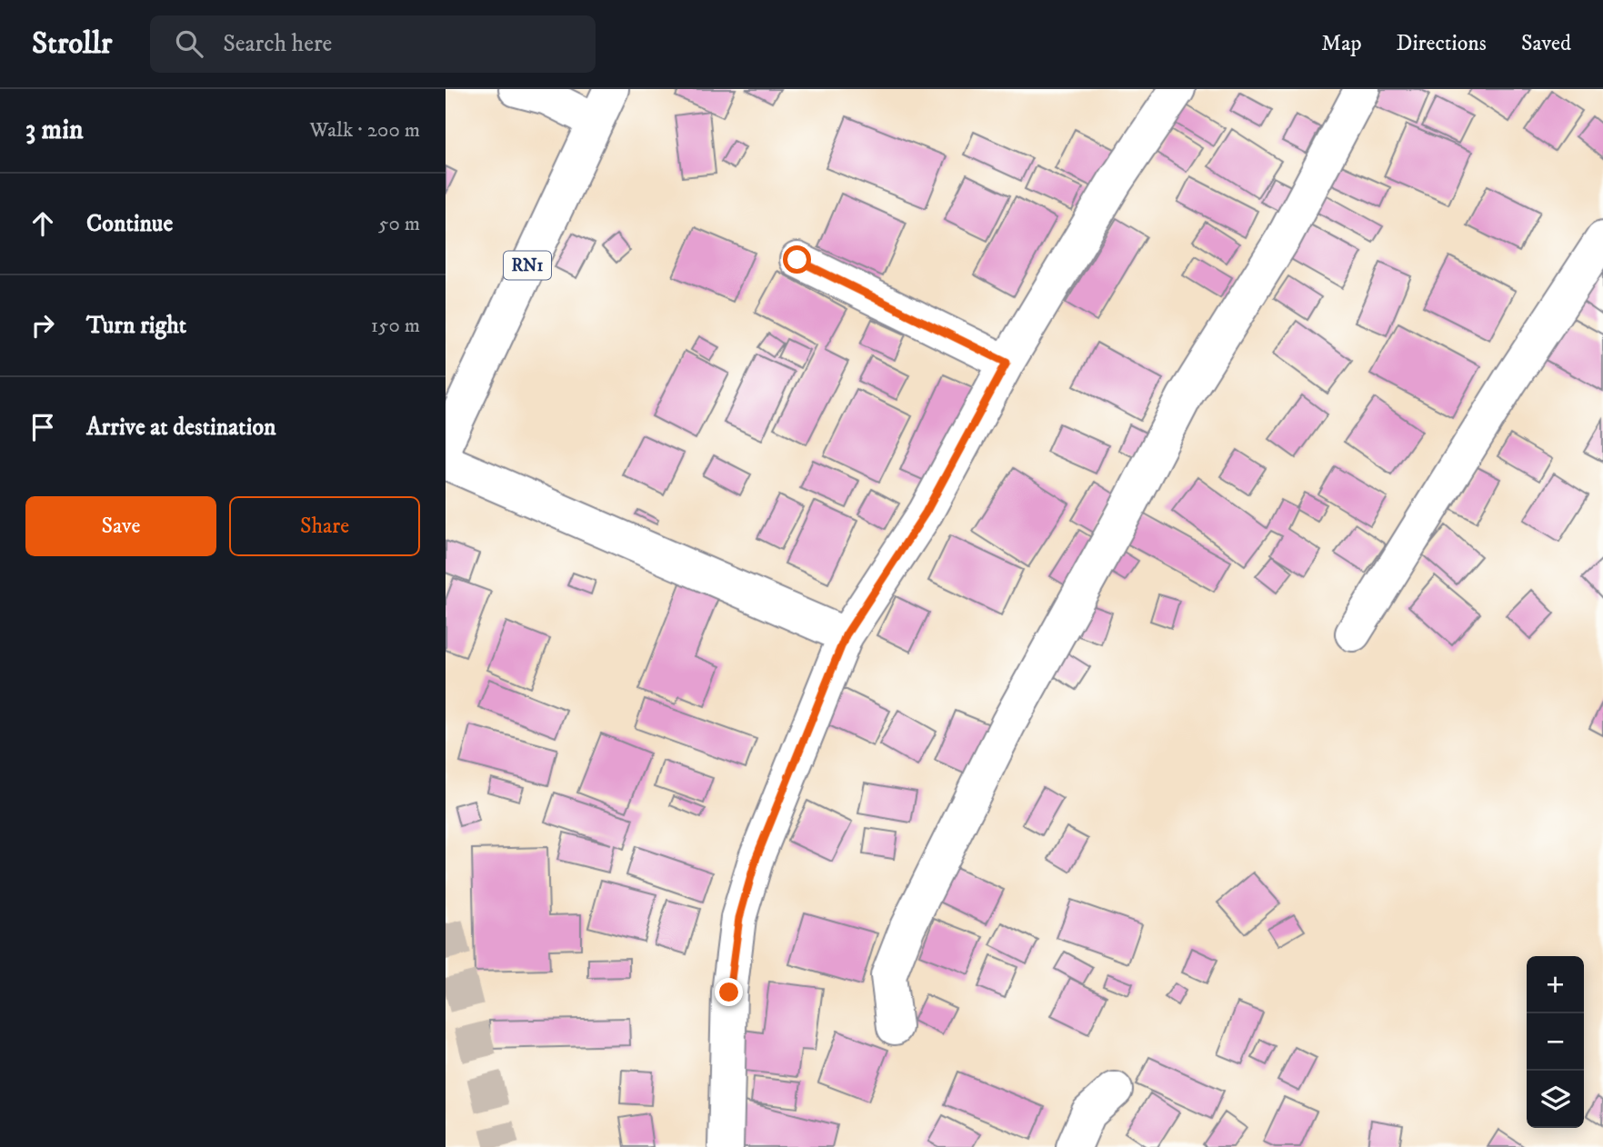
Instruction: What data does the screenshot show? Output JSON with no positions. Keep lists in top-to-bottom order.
{
  "streets": {
    "main road": ["RN1"]
  },
  "page": {
    "header": "Strollr",
    "search": "Search here",
    "nav": ["Map", "Directions", "Saved"],
    "heading": ["3 min", "Walk · 200 m"],
    "list": [
      ["Continue", "50 m"],
      ["Turn right", "150 m"],
      "Arrive at destination"
    ],
    "buttons": ["Save", "Share"],
    "map_buttons": ["+", "−"]
  }
}
